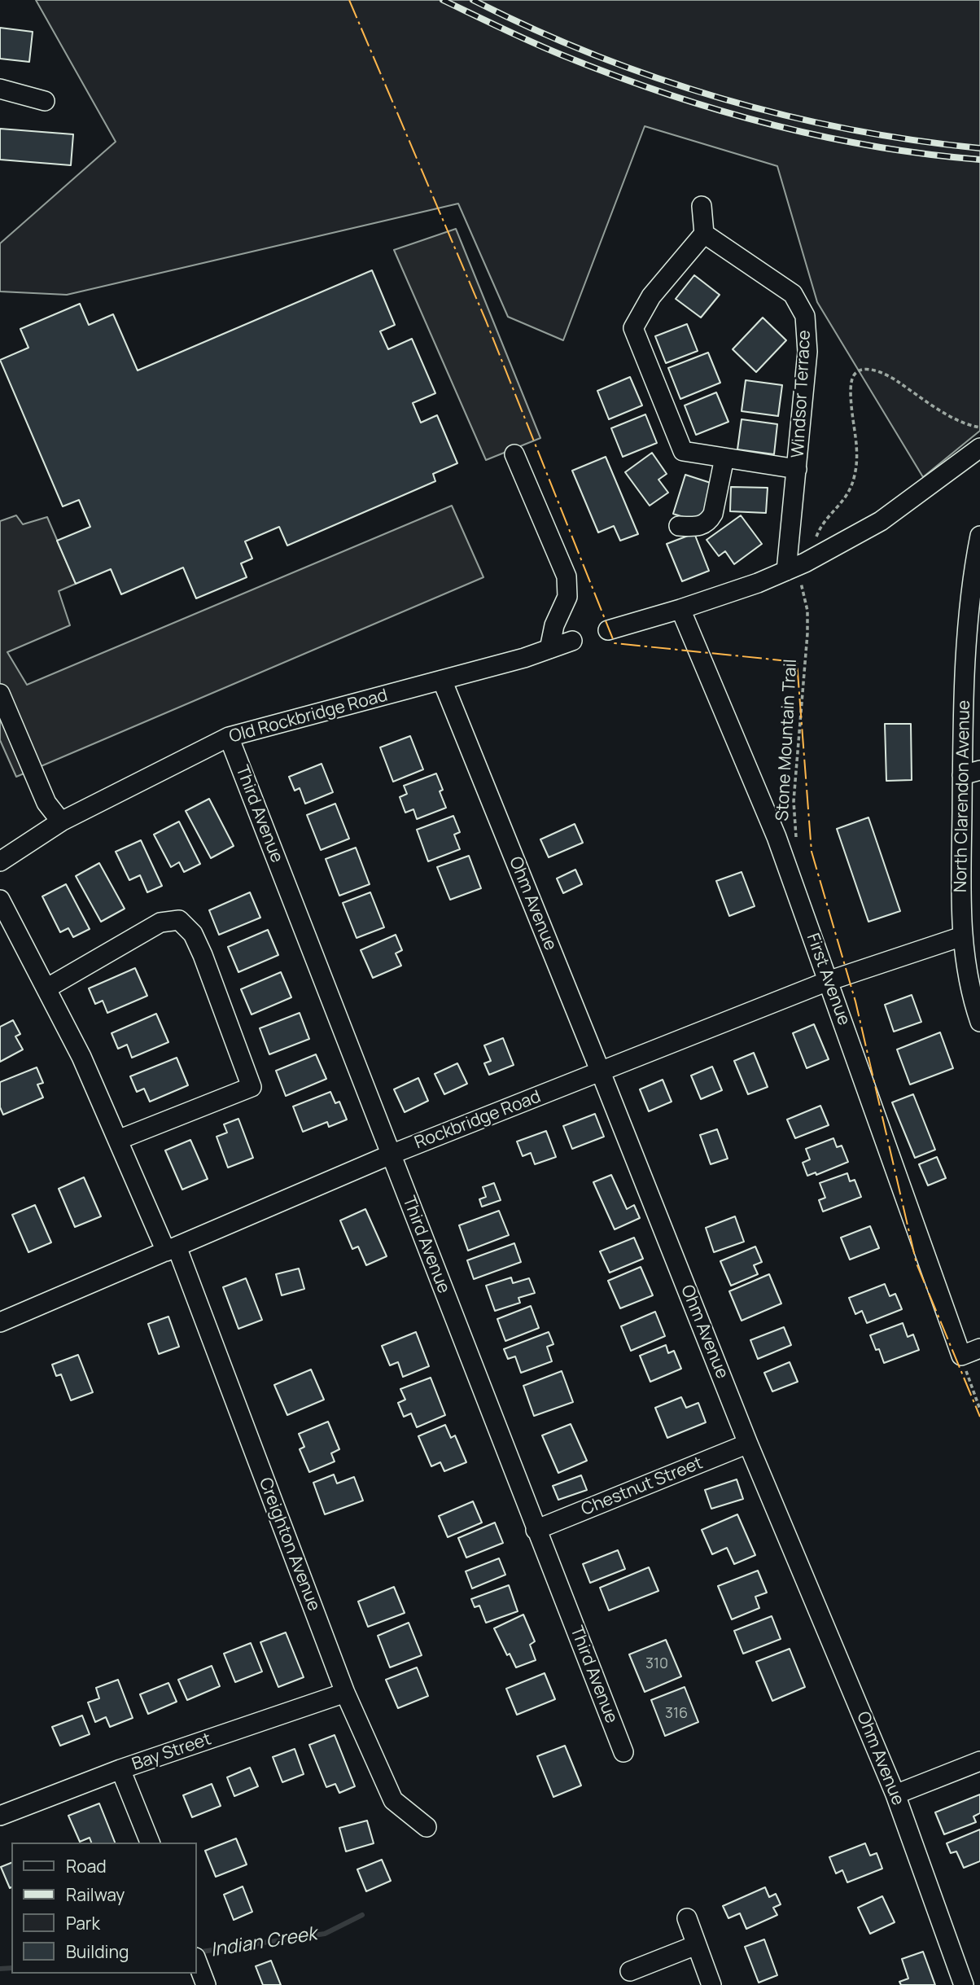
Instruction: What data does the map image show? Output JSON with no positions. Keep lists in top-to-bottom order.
{
  "streets": {
    "street": [
      "Windsor Terrace",
      "Old Rockbridge Road",
      "North Clarendon Avenue",
      "Third Avenue",
      "Ohm Avenue",
      "First Avenue",
      "Rockbridge Road",
      "Chestnut Street",
      "Creighton Avenue",
      "Bay Street"
    ],
    "path": ["Stone Mountain Trail"]
  },
  "crossings": [
    ["Windsor Terrace", "Stone Mountain Trail"],
    ["Old Rockbridge Road", "Third Avenue"],
    ["Old Rockbridge Road", "Ohm Avenue"],
    ["North Clarendon Avenue", "Rockbridge Road"],
    ["Third Avenue", "Rockbridge Road"],
    ["Third Avenue", "Chestnut Street"],
    ["Ohm Avenue", "Rockbridge Road"],
    ["Ohm Avenue", "Chestnut Street"],
    ["First Avenue", "Rockbridge Road"],
    ["Rockbridge Road", "Creighton Avenue"],
    ["Creighton Avenue", "Bay Street"]
  ],
  "water": ["Indian Creek"],
  "house_numbers": ["310", "316"],
  "legend": [
    "Road",
    "Railway",
    "Park",
    "Building"
  ]
}
